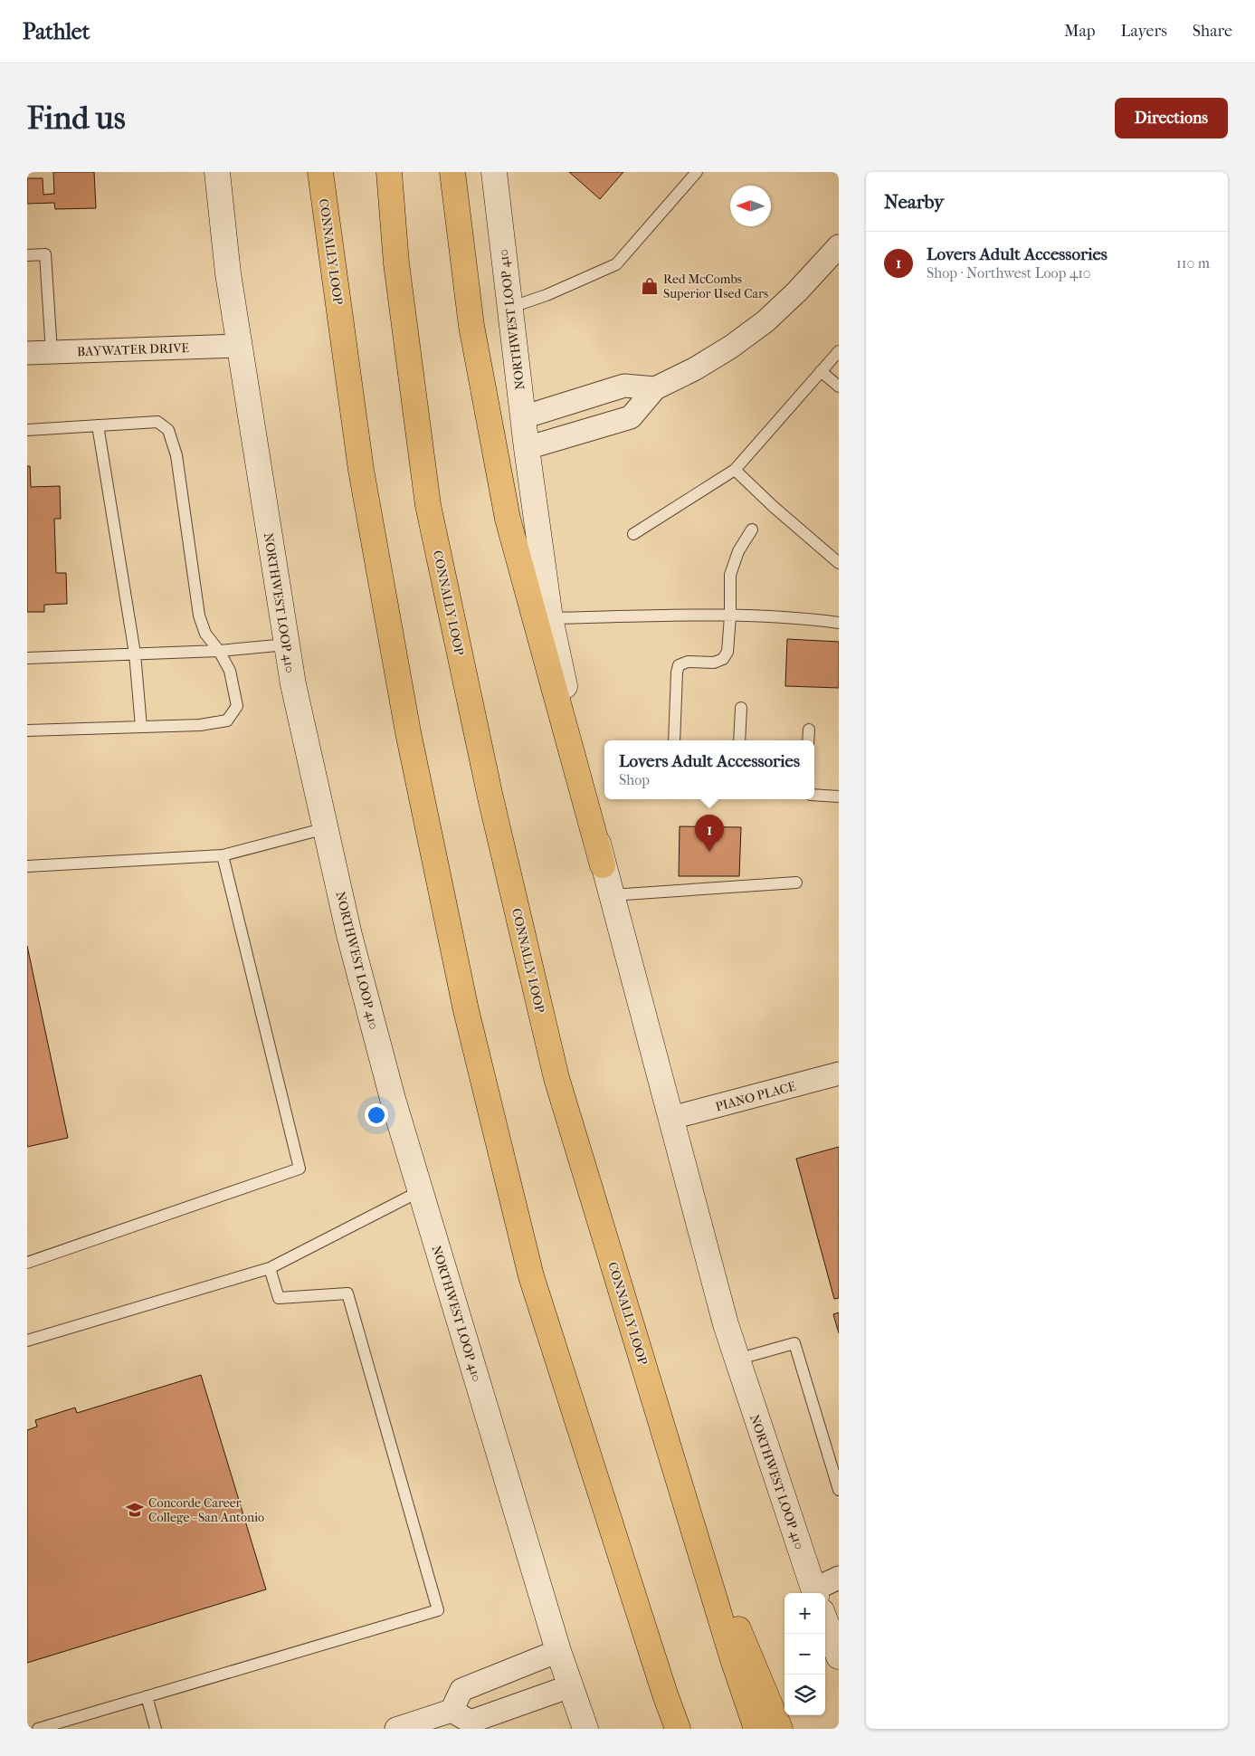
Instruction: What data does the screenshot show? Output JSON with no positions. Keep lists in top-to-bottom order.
{
  "streets": {
    "highway": ["CONNALLY LOOP"],
    "main road": ["NORTHWEST LOOP 410"],
    "street": ["BAYWATER DRIVE", "PIANO PLACE"]
  },
  "crossings": [
    ["NORTHWEST LOOP 410", "BAYWATER DRIVE"],
    ["NORTHWEST LOOP 410", "PIANO PLACE"]
  ],
  "places": {
    "shop": ["Red McCombs Superior Used Cars"],
    "school or university": ["Concorde Career College - San Antonio"]
  },
  "north": "left",
  "page": {
    "header": "Pathlet",
    "nav": ["Map", "Layers", "Share"],
    "buttons": "Directions",
    "title": "Find us",
    "heading": "Nearby",
    "list": [
      {
        "mark": "1",
        "name": "Lovers Adult Accessories",
        "note": "Shop · Northwest Loop 410",
        "value": "110 m"
      }
    ],
    "popup": ["Lovers Adult Accessories", "Shop"],
    "pins": "1",
    "map_buttons": ["+", "−"]
  }
}
